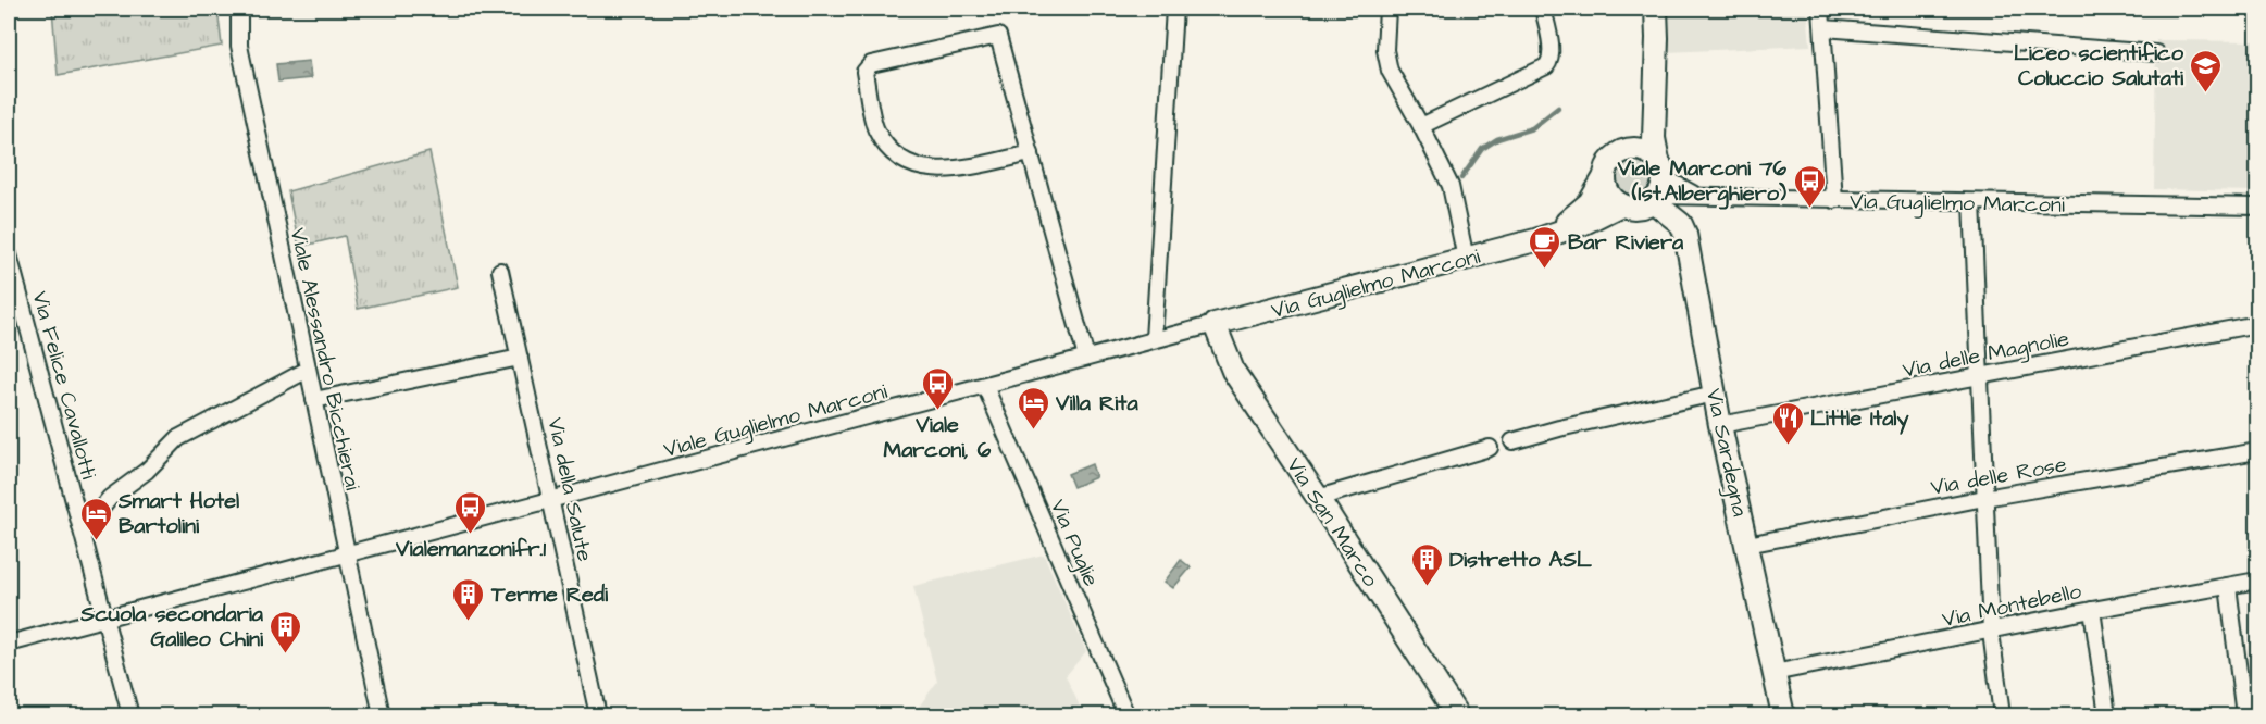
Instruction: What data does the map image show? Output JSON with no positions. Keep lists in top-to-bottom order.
{
  "streets": {
    "main road": ["Via Guglielmo Marconi", "Via Sardegna", "Via San Marco"],
    "street": [
      "Via delle Magnolie",
      "Viale Alessandro Bicchierai",
      "Via Felice Cavallotti",
      "Viale Guglielmo Marconi",
      "Via delle Rose",
      "Via della Salute",
      "Via Puglie",
      "Via Montebello"
    ]
  },
  "crossings": [
    ["Via Guglielmo Marconi", "Viale Guglielmo Marconi"],
    ["Via Guglielmo Marconi", "Via Sardegna"],
    ["Via Guglielmo Marconi", "Via San Marco"],
    ["Via delle Magnolie", "Via Sardegna"],
    ["Viale Alessandro Bicchierai", "Viale Guglielmo Marconi"],
    ["Via Felice Cavallotti", "Viale Guglielmo Marconi"],
    ["Viale Guglielmo Marconi", "Via della Salute"],
    ["Viale Guglielmo Marconi", "Via San Marco"],
    ["Viale Guglielmo Marconi", "Via Puglie"],
    ["Via Sardegna", "Via delle Rose"],
    ["Via Sardegna", "Via Montebello"]
  ],
  "places": {
    "school or university": ["Liceo scientifico Coluccio Salutati"],
    "bus stop": ["Viale Marconi 76 (Ist.Alberghiero)", "Viale Marconi, 6", "Vialemanzonifr.1"],
    "cafe": ["Bar Riviera"],
    "hotel": ["Villa Rita", "Smart Hotel Bartolini"],
    "restaurant": ["Little Italy"],
    "building": ["Distretto ASL", "Terme Redi", "Scuola secondaria Galileo Chini"]
  }
}
